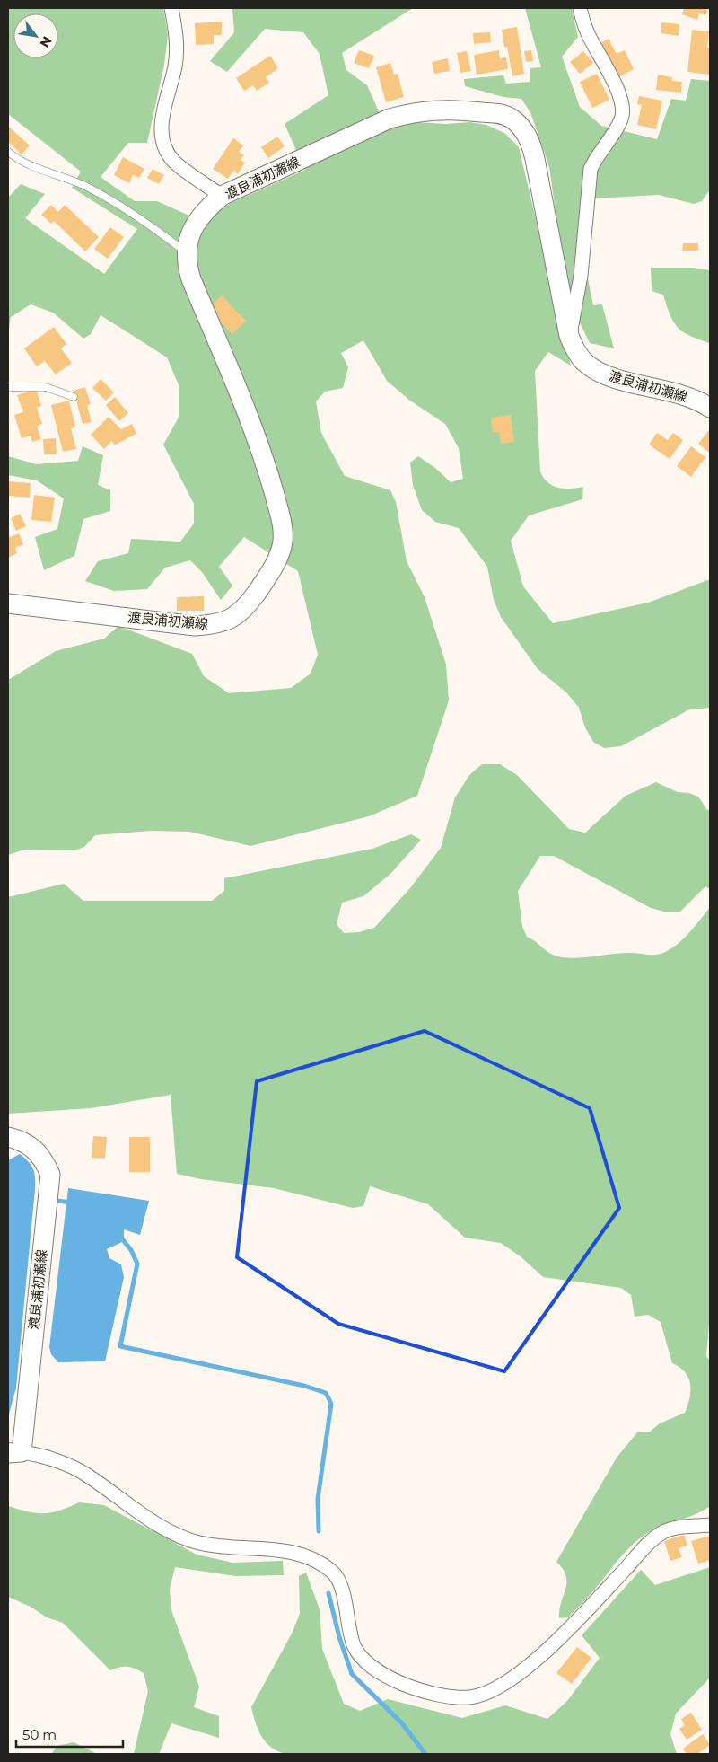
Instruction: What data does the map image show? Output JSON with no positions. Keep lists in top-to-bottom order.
{
  "streets": {
    "main road": ["渡良浦初瀬線"]
  },
  "scale_bar": "50 m",
  "north": "bottom right"
}
